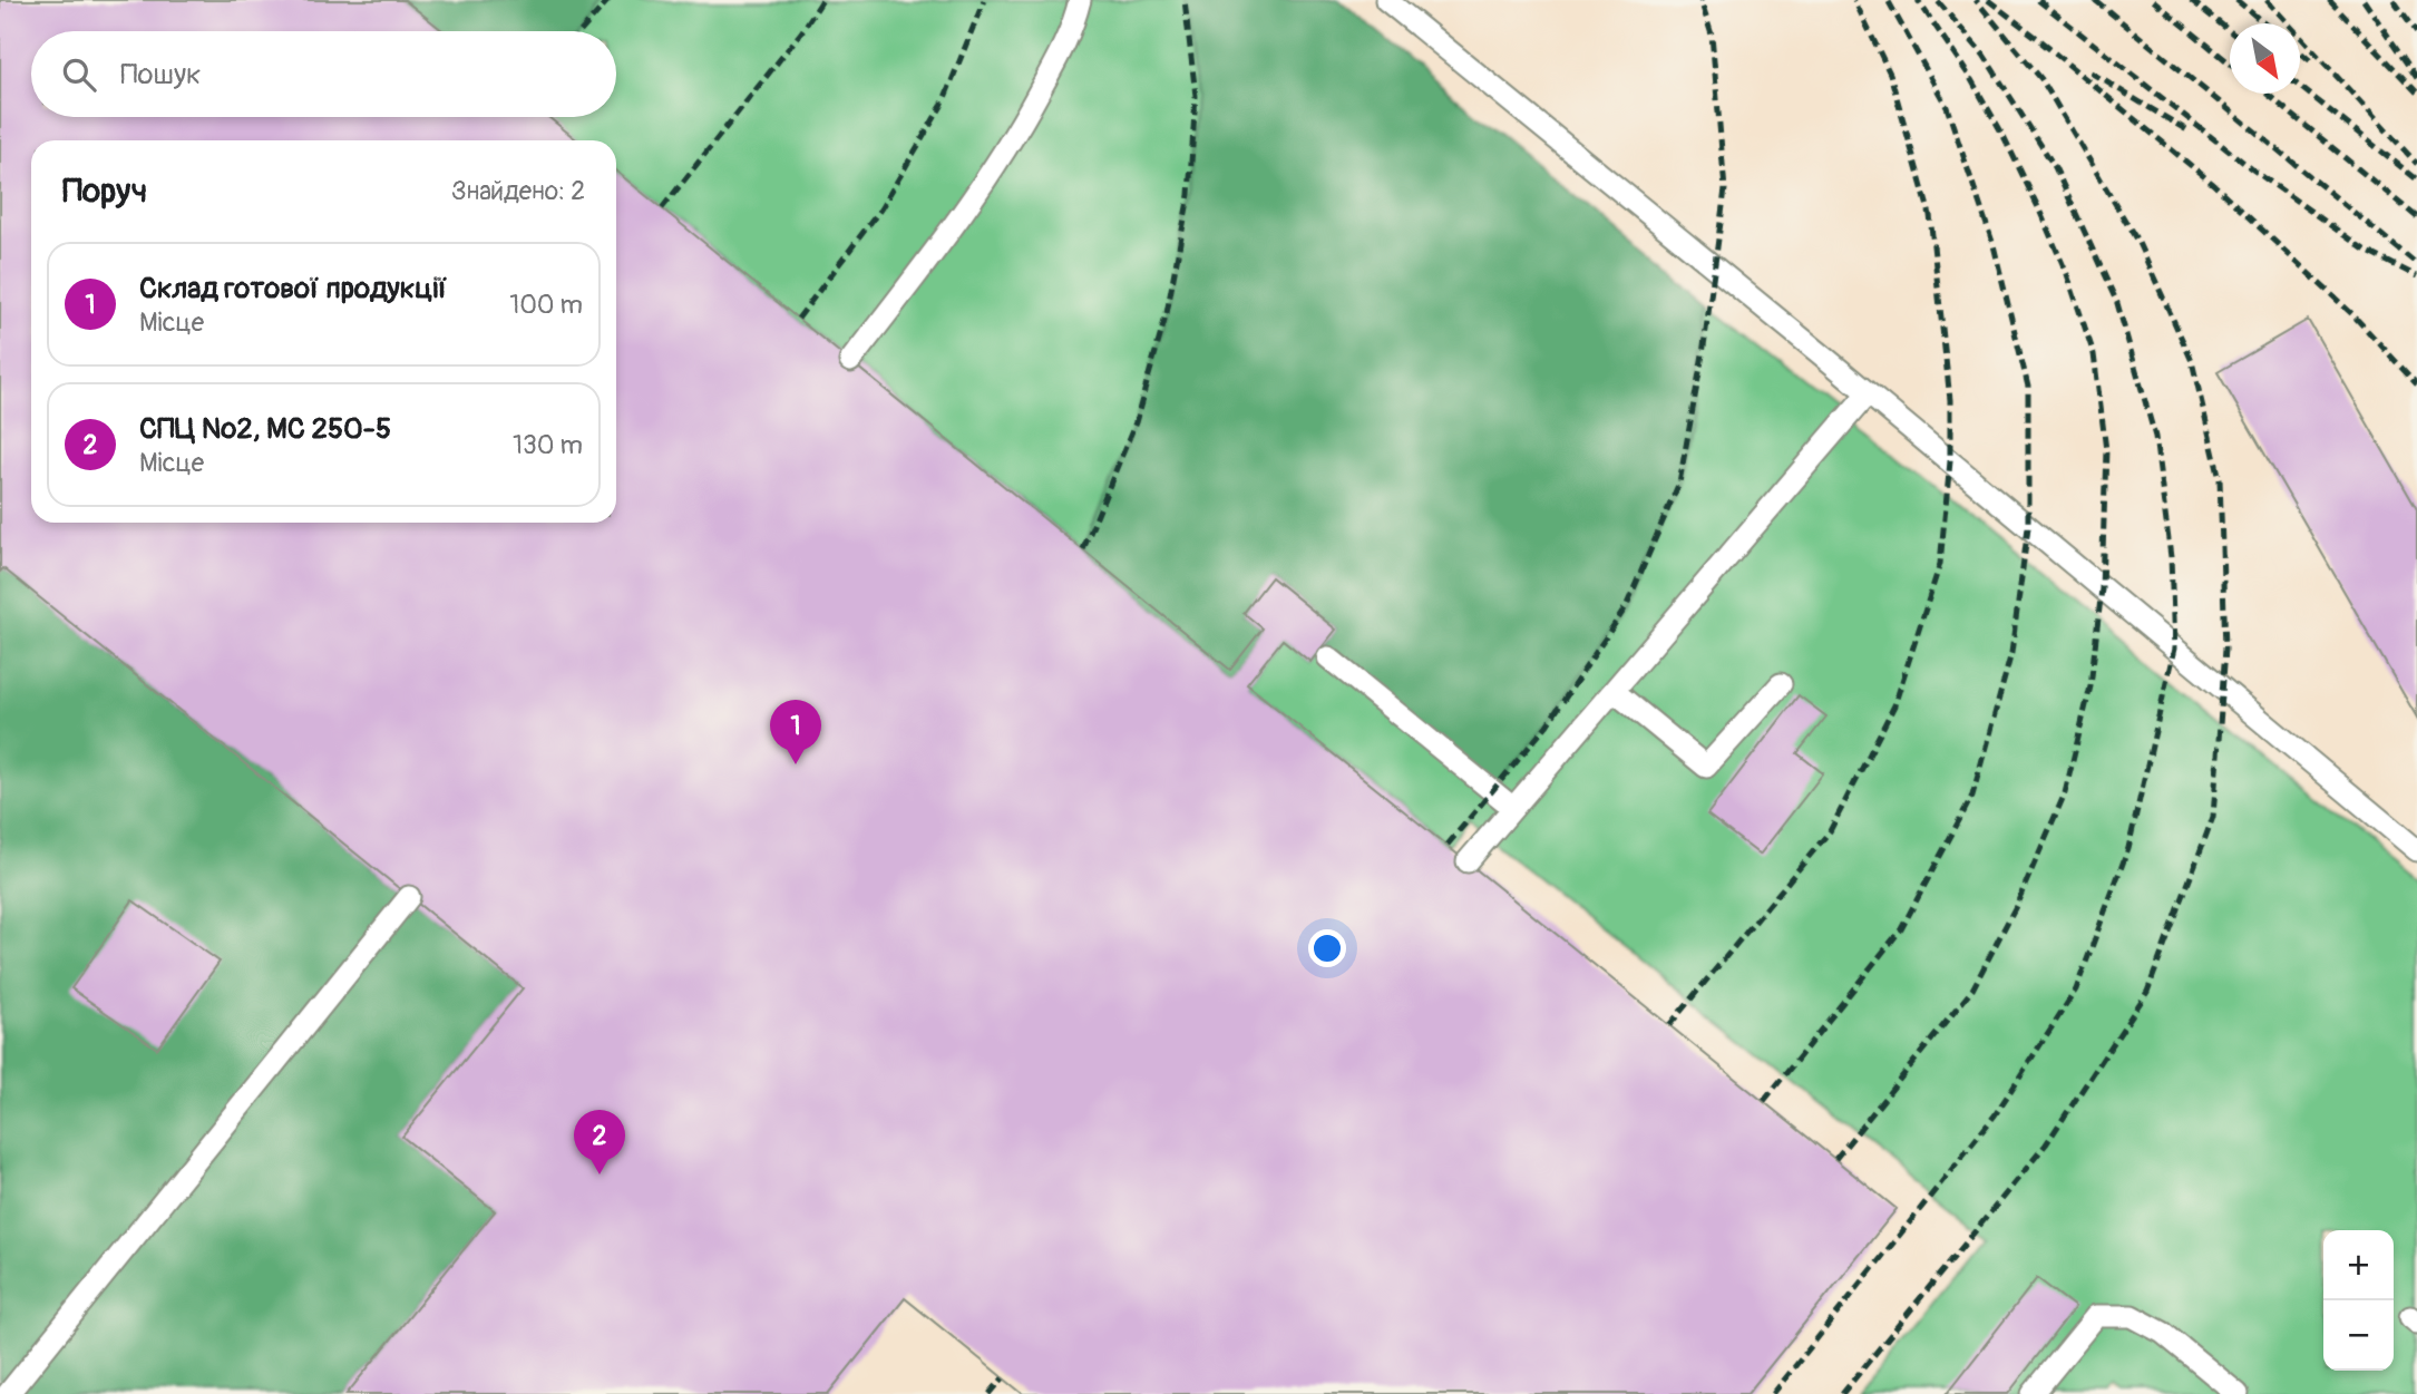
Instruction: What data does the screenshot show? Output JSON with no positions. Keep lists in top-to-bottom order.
{
  "north": "bottom right",
  "page": {
    "search": "Пошук",
    "heading": ["Поруч", "Знайдено: 2"],
    "list": [
      {
        "mark": "1",
        "name": "Склад готової продукції",
        "note": "Місце",
        "value": "100 m"
      },
      {
        "mark": "2",
        "name": "СПЦ №2, МС 250-5",
        "note": "Місце",
        "value": "130 m"
      }
    ],
    "pins": ["1", "2"],
    "map_buttons": ["+", "−"]
  }
}
